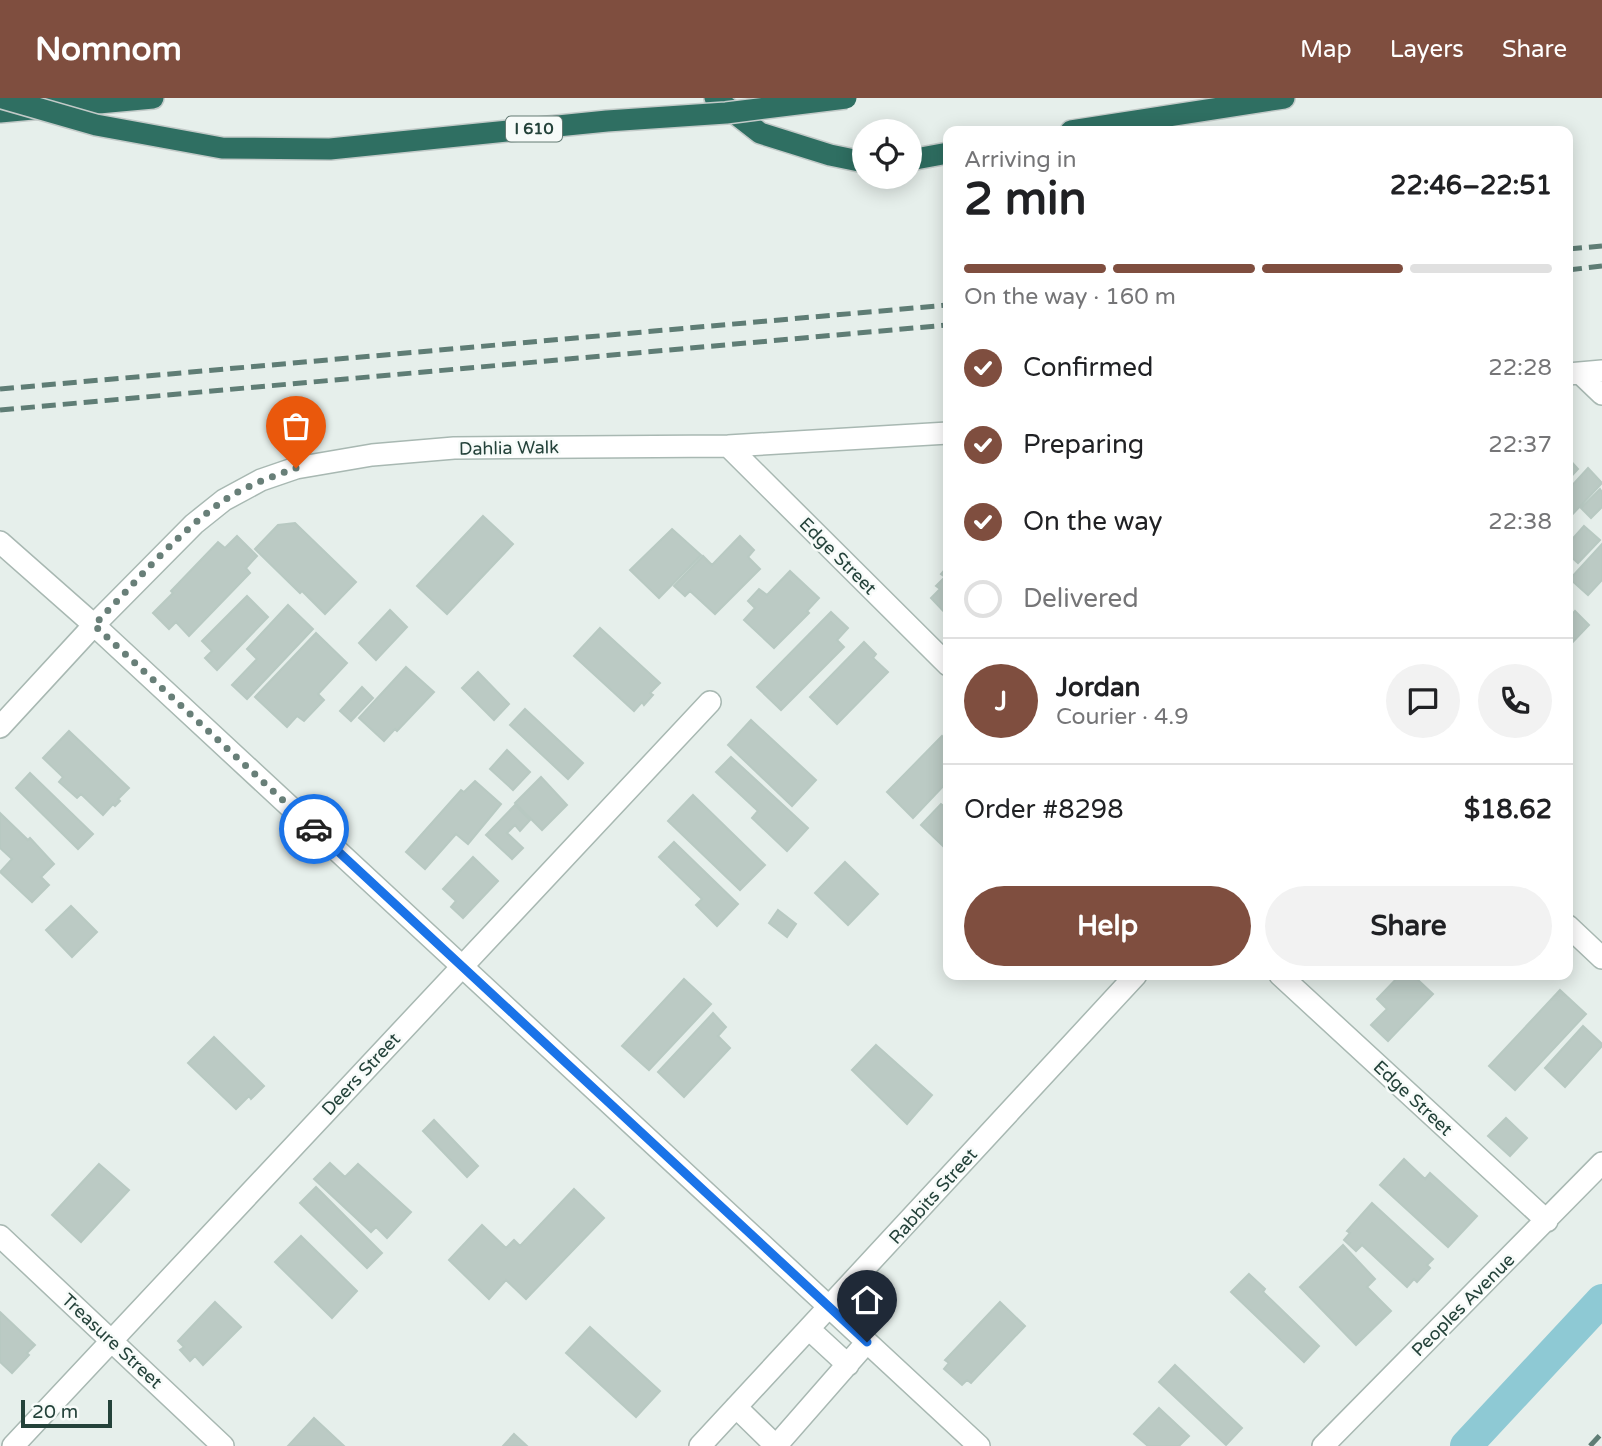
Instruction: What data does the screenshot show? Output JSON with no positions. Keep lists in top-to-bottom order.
{
  "streets": {
    "highway": ["I 610"],
    "street": [
      "Dahlia Walk",
      "Edge Street",
      "Deers Street",
      "Rabbits Street",
      "Peoples Avenue",
      "Treasure Street"
    ]
  },
  "crossings": [
    ["Dahlia Walk", "Edge Street"],
    ["Edge Street", "Peoples Avenue"],
    ["Deers Street", "Treasure Street"]
  ],
  "scale_bar": "20 m",
  "page": {
    "header": "Nomnom",
    "nav": ["Map", "Layers", "Share"],
    "heading": ["2 min", "Arriving in", "22:46–22:51"],
    "panel": [
      "Jordan",
      "Courier · 4.9",
      "Order #8298",
      "$18.62"
    ],
    "bar": "On the way · 160 m",
    "list": [
      ["Confirmed", "22:28"],
      ["Preparing", "22:37"],
      ["On the way", "22:38"],
      "Delivered"
    ],
    "round": "J",
    "buttons": ["Help", "Share"],
    "scale": "20 m"
  }
}
